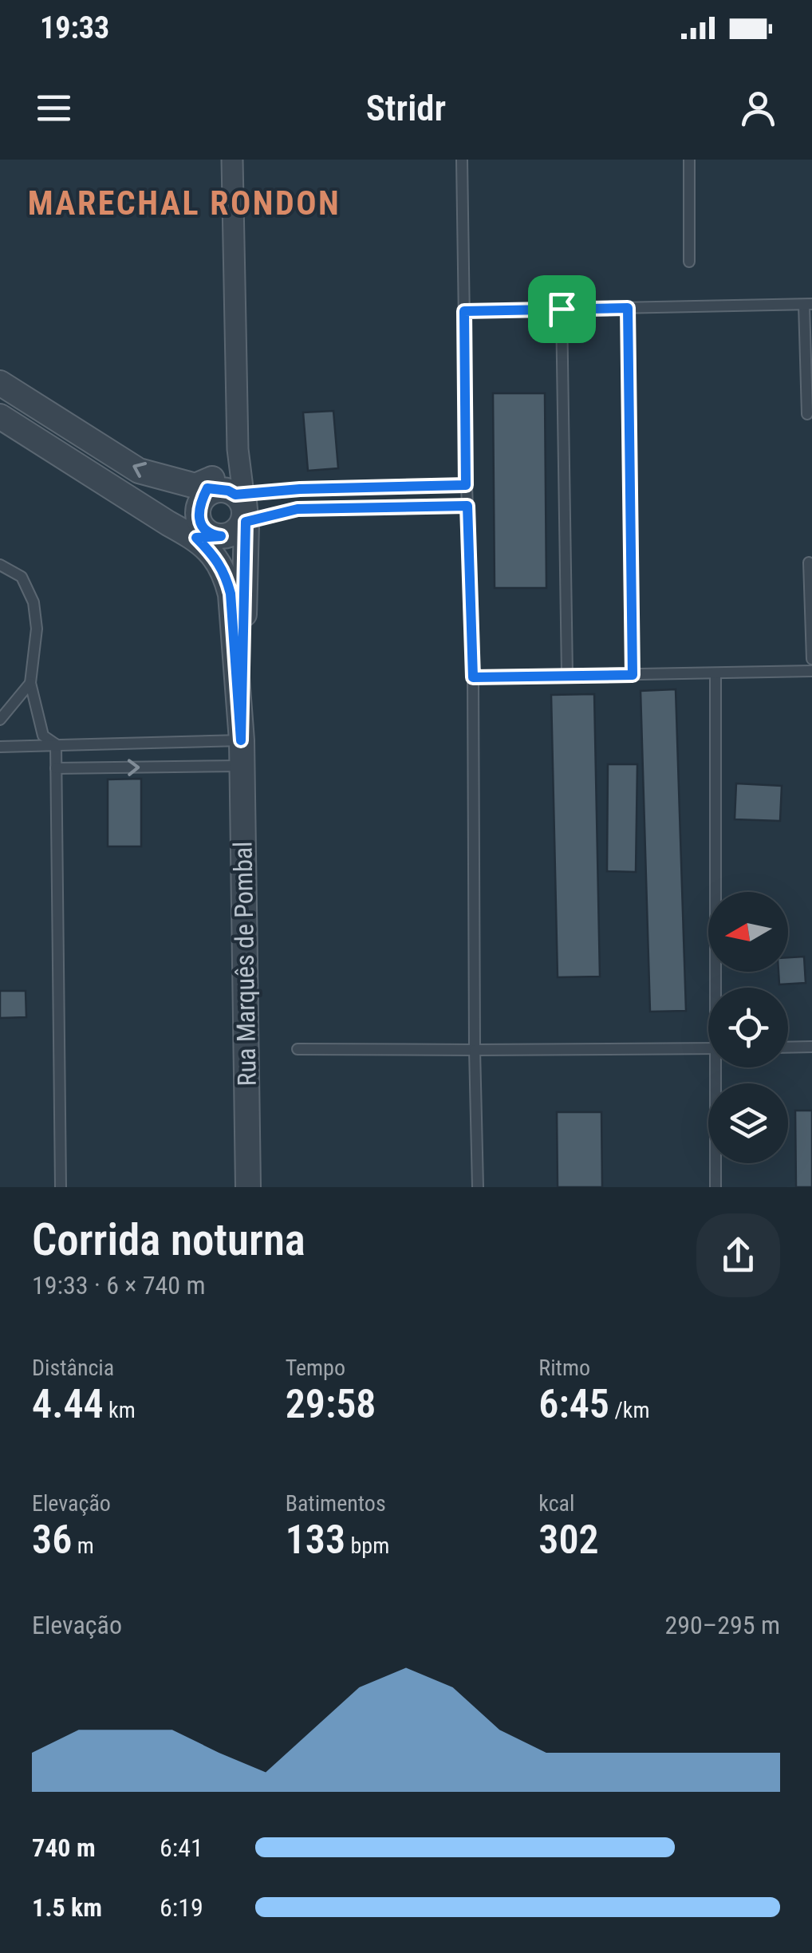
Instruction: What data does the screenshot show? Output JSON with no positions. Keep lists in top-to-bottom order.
{
  "streets": {
    "street": ["Rua Marquês de Pombal"]
  },
  "districts": ["MARECHAL RONDON"],
  "north": "left",
  "page": {
    "status": "19:33",
    "header": "Stridr",
    "heading": ["Corrida noturna", "19:33 · 6 × 740 m"],
    "stats": [
      ["Distância", "4.44 km"],
      ["Tempo", "29:58"],
      ["Ritmo", "6:45 /km"],
      ["Elevação", "36 m"],
      ["Batimentos", "133 bpm"],
      ["kcal", "302"]
    ],
    "chart": ["Elevação", "290–295 m"],
    "list": [
      {
        "name": "740 m",
        "note": "6:41"
      },
      {
        "name": "1.5 km",
        "note": "6:19"
      }
    ]
  }
}
